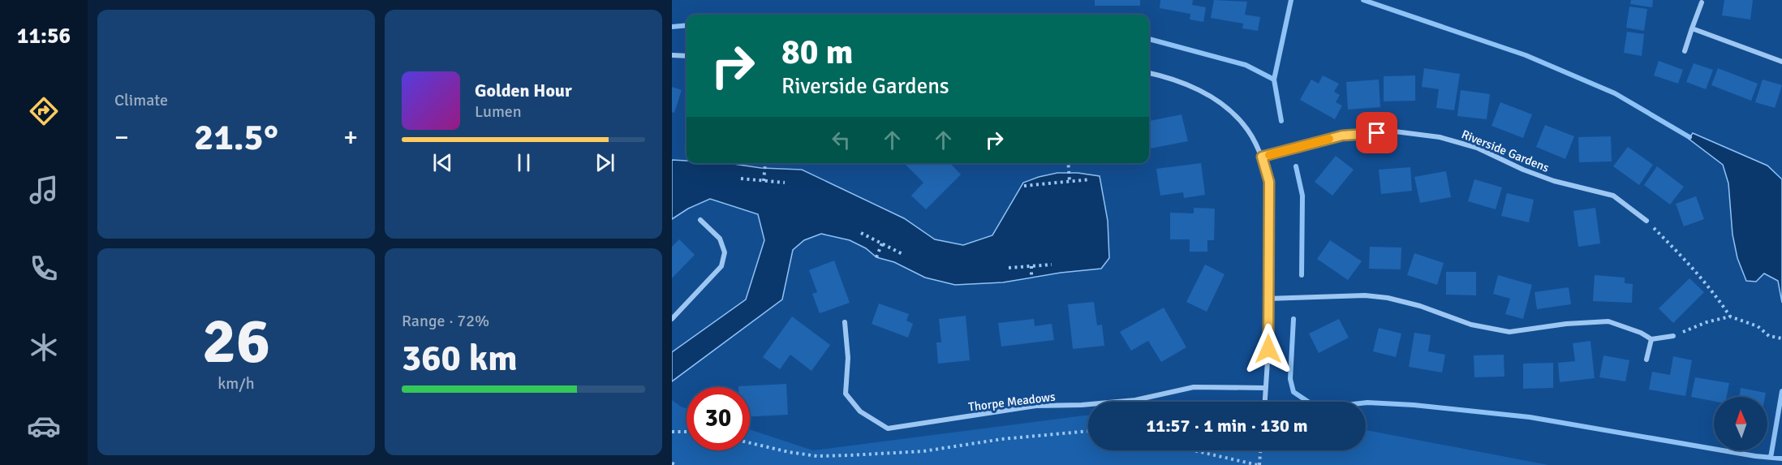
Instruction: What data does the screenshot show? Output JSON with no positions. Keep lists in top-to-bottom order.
{
  "streets": {
    "street": ["Riverside Gardens", "Thorpe Meadows"]
  },
  "north": "top",
  "page": {
    "tabs": "11:56",
    "tile": [
      "Climate",
      ["26", "km/h"],
      ["Range · 72%", "360 km"]
    ],
    "turn": ["80 m", "Riverside Gardens"],
    "song": ["Golden Hour", "Lumen"],
    "heat": ["−", "21.5°", "+"],
    "limit": "30",
    "trip": "11:57 · 1 min · 130 m"
  }
}
